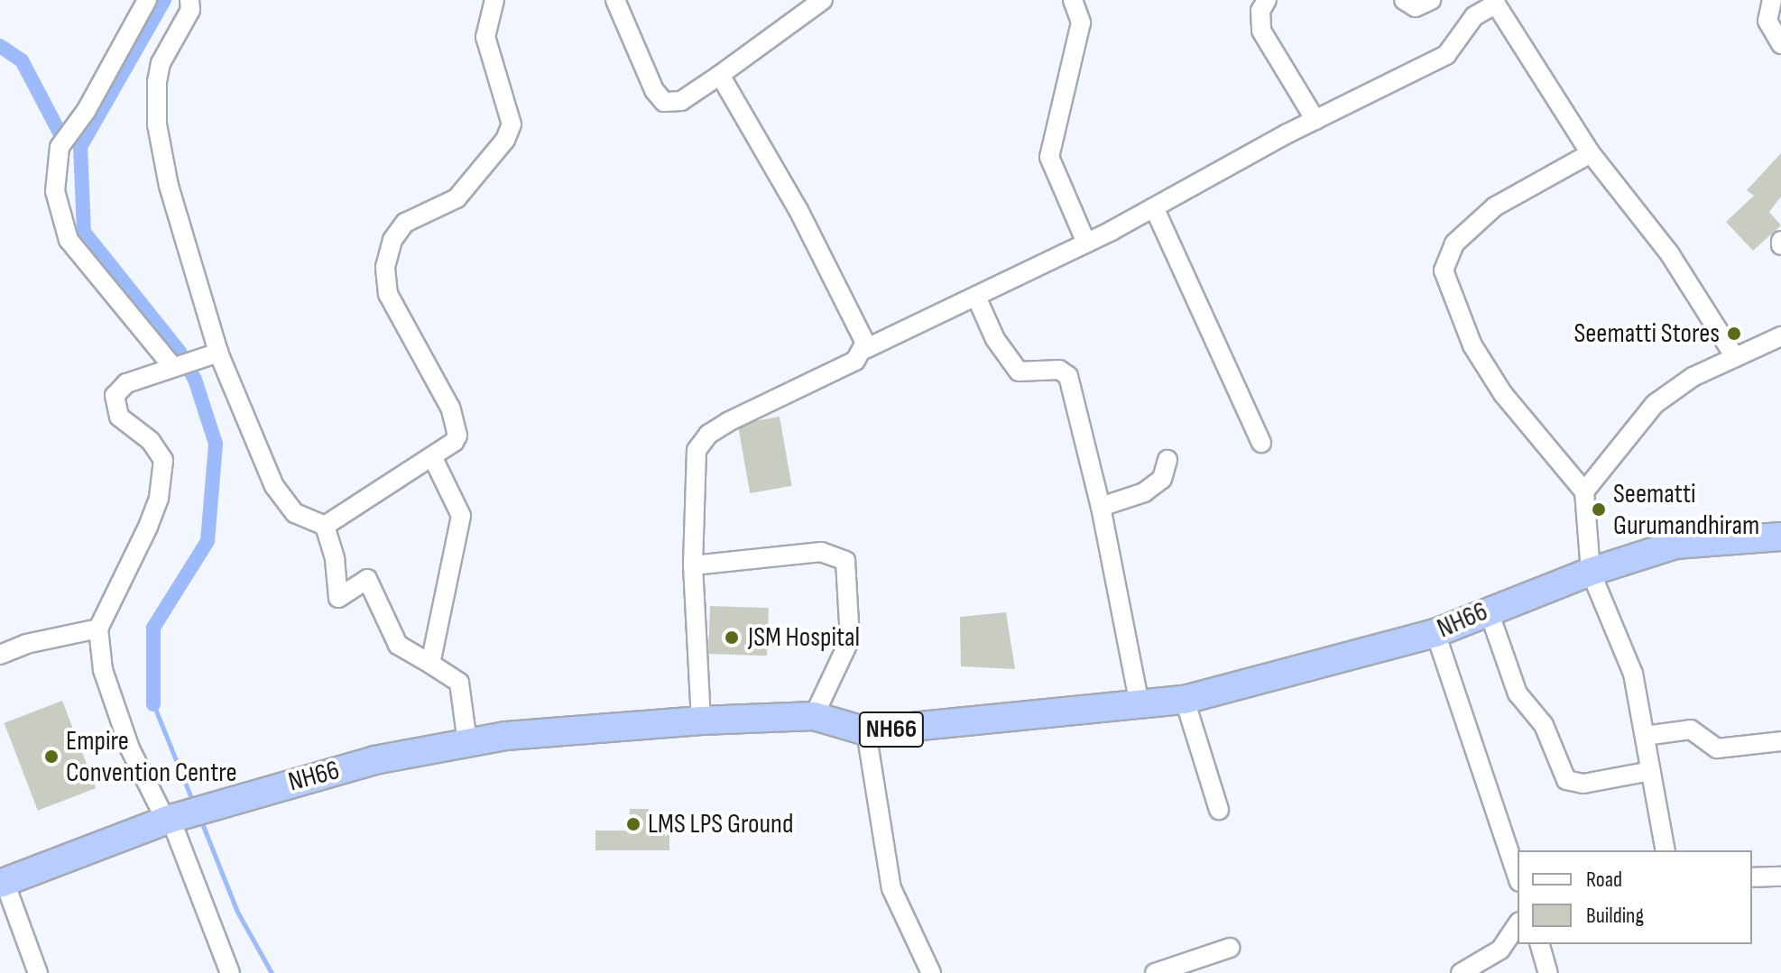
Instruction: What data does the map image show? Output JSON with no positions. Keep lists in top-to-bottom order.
{
  "streets": {
    "highway": ["NH66"]
  },
  "places": [
    "Seematti Stores",
    "Seematti Gurumandhiram",
    "JSM Hospital",
    "Empire Convention Centre",
    "LMS LPS Ground"
  ],
  "legend": ["Road", "Building"]
}
